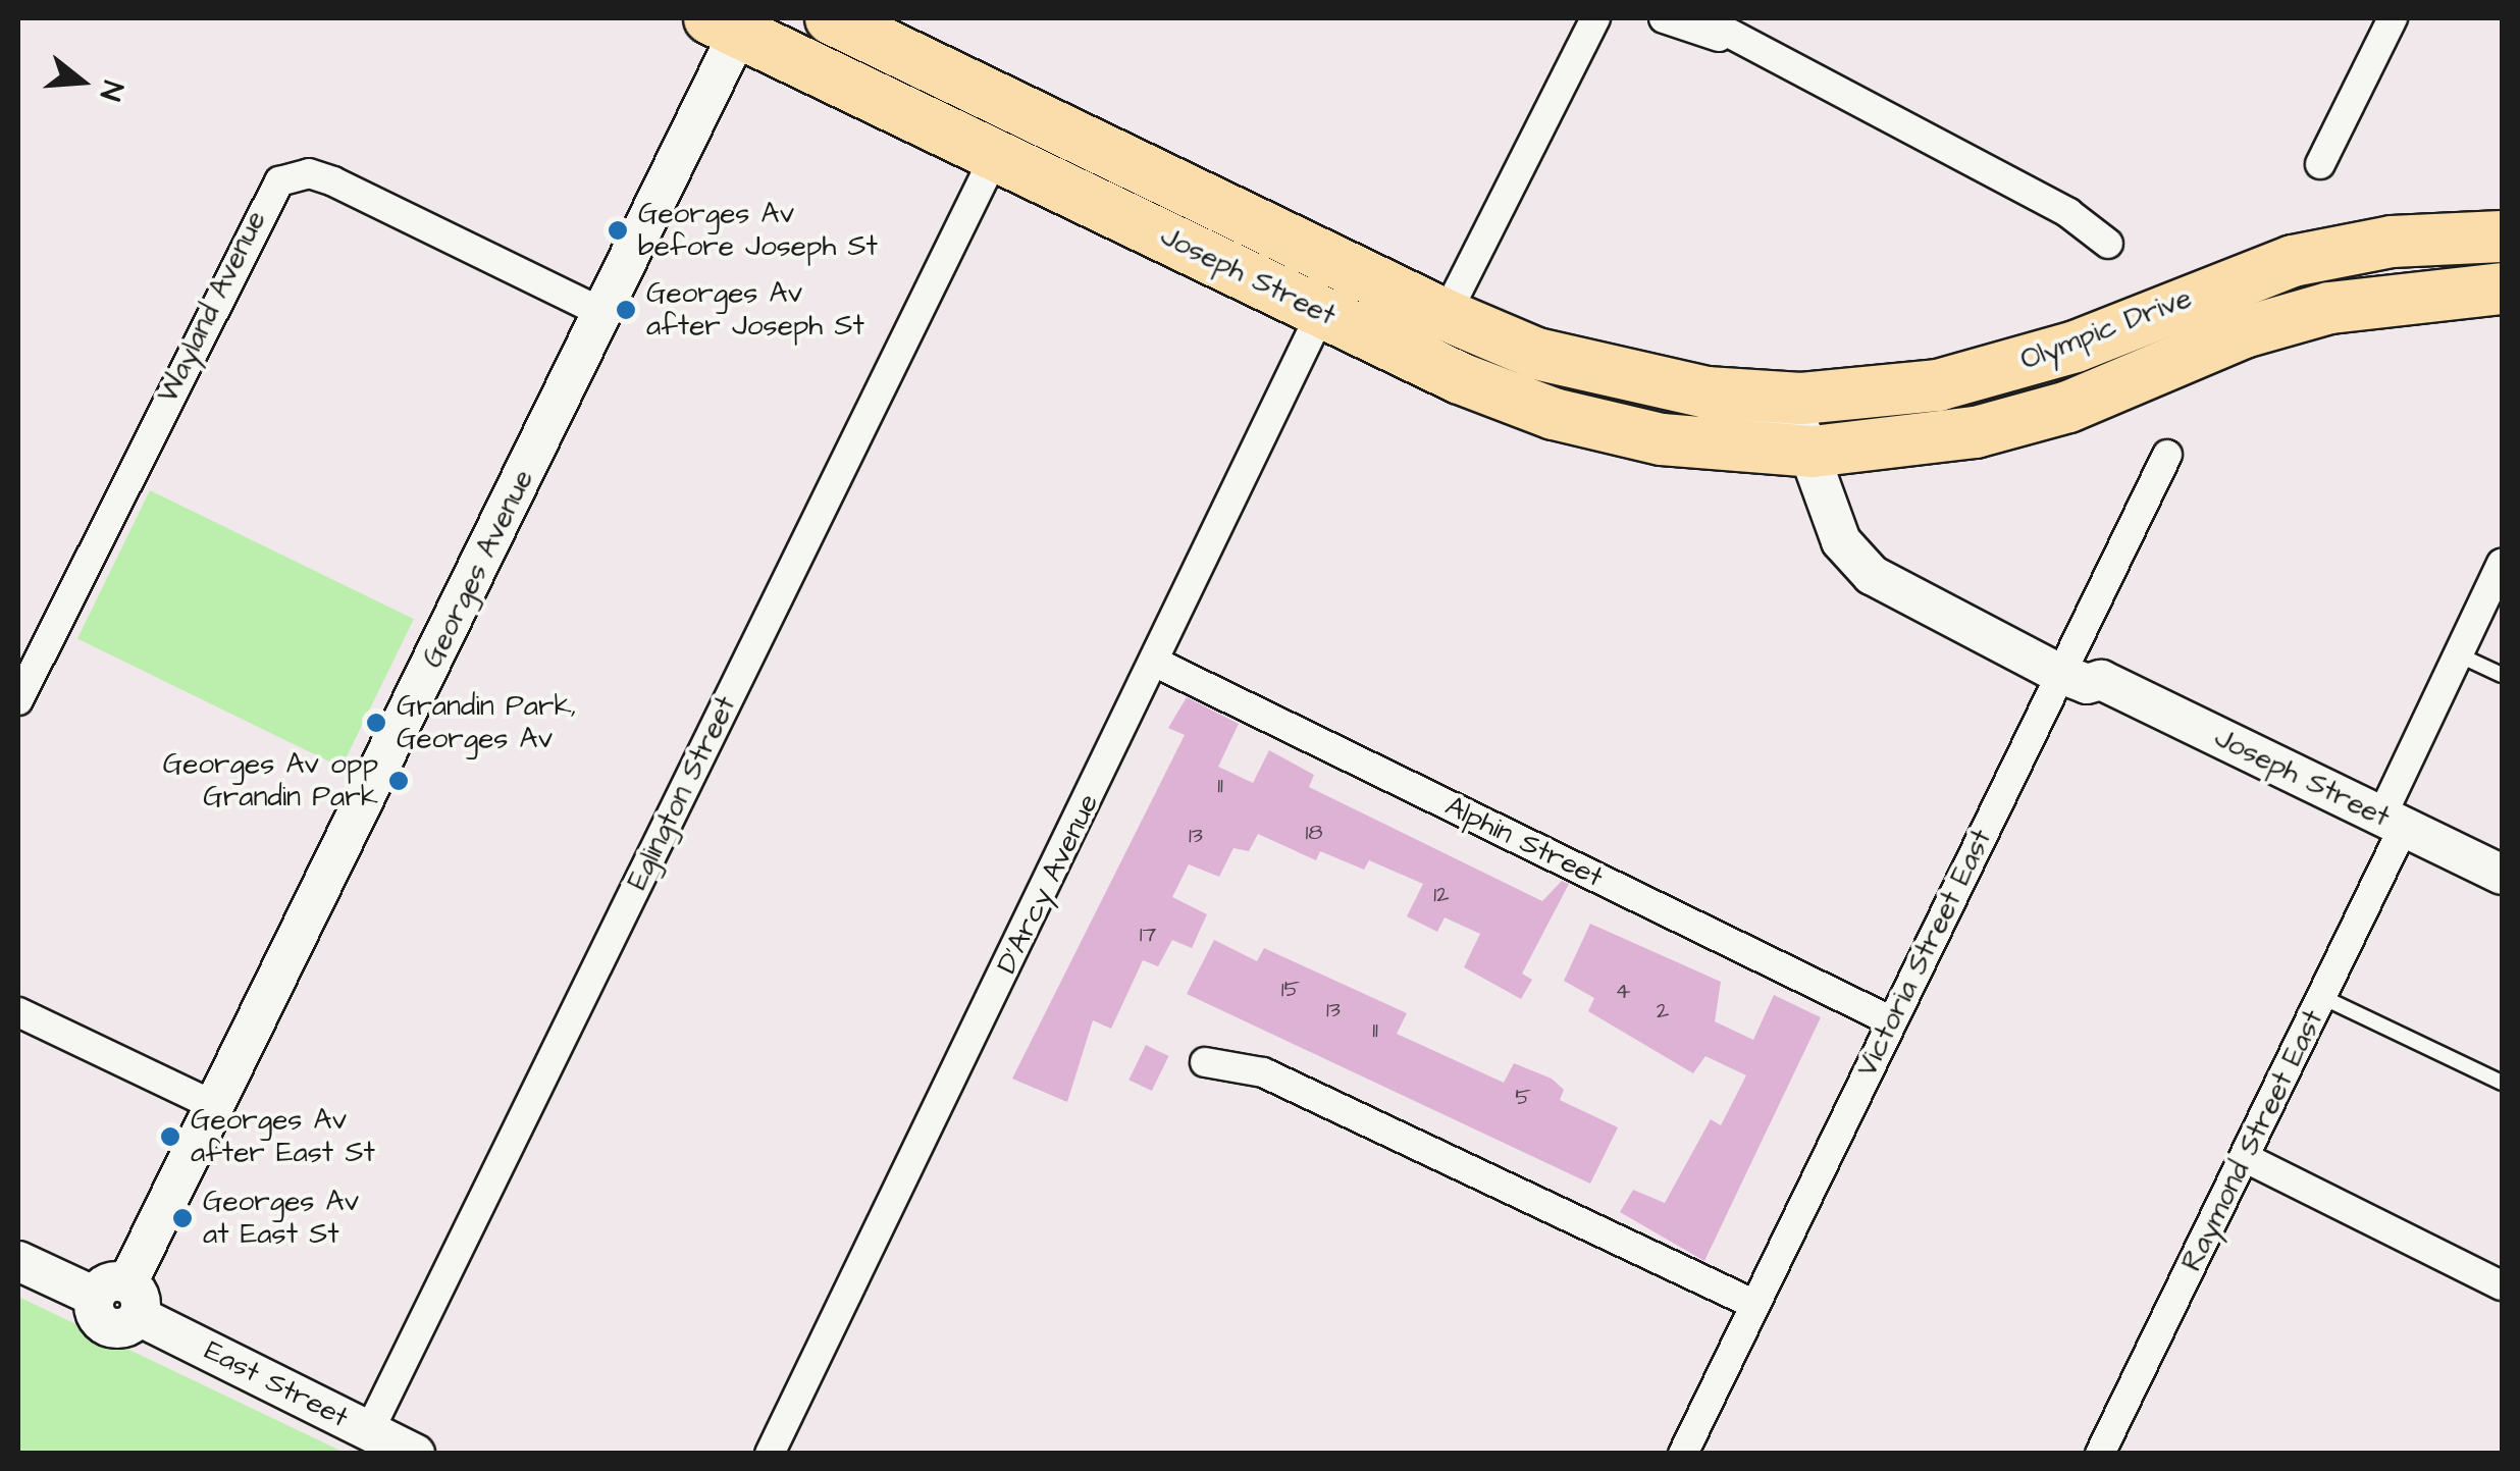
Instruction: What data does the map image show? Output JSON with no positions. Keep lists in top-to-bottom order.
{
  "streets": {
    "highway": ["Joseph Street", "Olympic Drive"],
    "main road": ["Georges Avenue", "East Street"],
    "street": [
      "Wayland Avenue",
      "Eglington Street",
      "Alphin Street",
      "D'Arcy Avenue",
      "Victoria Street East",
      "Raymond Street East"
    ]
  },
  "crossings": [
    ["Joseph Street", "Olympic Drive"],
    ["Joseph Street", "Georges Avenue"],
    ["Joseph Street", "Eglington Street"],
    ["Joseph Street", "D'Arcy Avenue"],
    ["Joseph Street", "Victoria Street East"],
    ["Joseph Street", "Raymond Street East"],
    ["Wayland Avenue", "Georges Avenue"],
    ["Georges Avenue", "East Street"],
    ["Eglington Street", "East Street"],
    ["Alphin Street", "D'Arcy Avenue"],
    ["Alphin Street", "Victoria Street East"]
  ],
  "places": [
    "Georges Av before Joseph St",
    "Georges Av after Joseph St",
    "Grandin Park, Georges Av",
    "Georges Av opp Grandin Park",
    "Georges Av after East St",
    "Georges Av at East St"
  ],
  "house_numbers": [
    "11",
    "18",
    "13",
    "12",
    "17",
    "15",
    "4",
    "13",
    "2",
    "11",
    "5"
  ],
  "north": "right"
}
